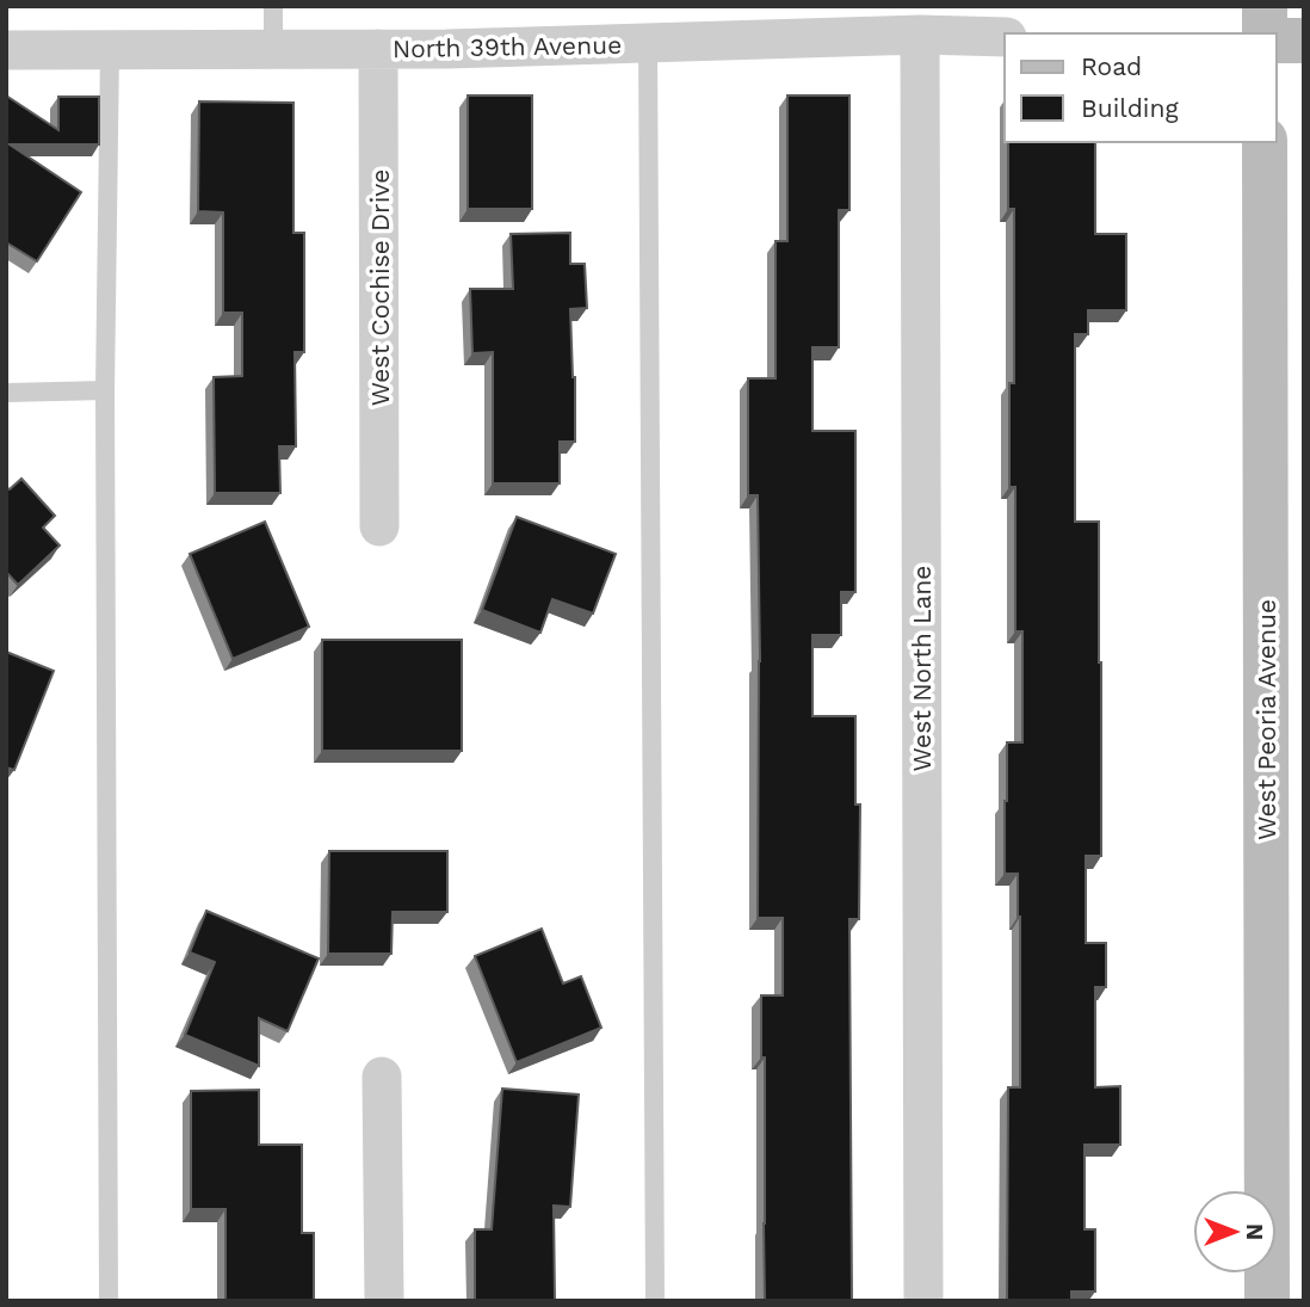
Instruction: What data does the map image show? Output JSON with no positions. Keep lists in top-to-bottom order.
{
  "streets": {
    "main road": ["West Peoria Avenue"],
    "street": ["North 39th Avenue", "West Cochise Drive", "West North Lane"]
  },
  "crossings": [
    ["North 39th Avenue", "West Cochise Drive"],
    ["North 39th Avenue", "West North Lane"]
  ],
  "legend": ["Road", "Building"],
  "north": "right"
}
